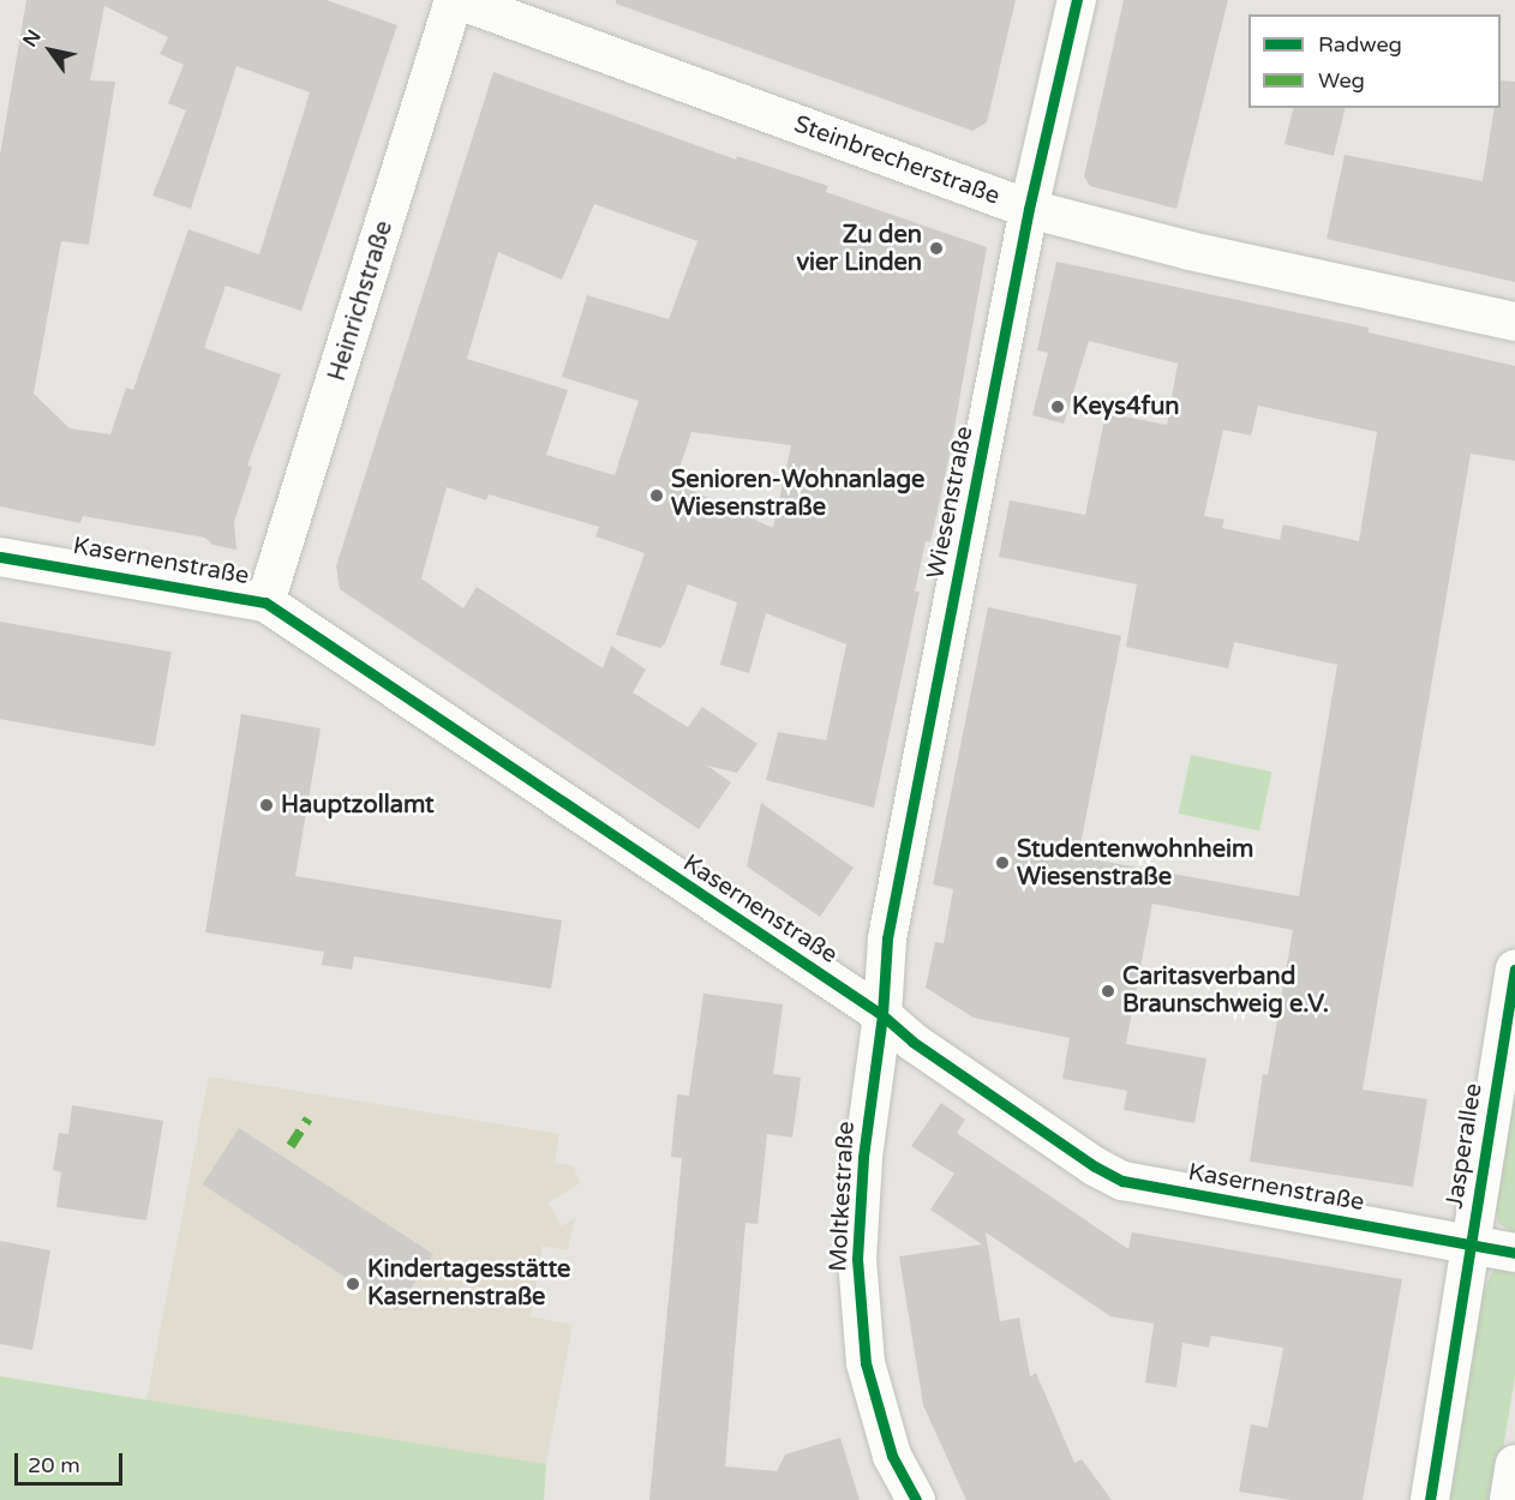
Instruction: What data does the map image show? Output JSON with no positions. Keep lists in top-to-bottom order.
{
  "streets": {
    "street": [
      "Steinbrecherstraße",
      "Heinrichstraße",
      "Wiesenstraße",
      "Kasernenstraße",
      "Jasperallee",
      "Moltkestraße"
    ]
  },
  "crossings": [
    ["Steinbrecherstraße", "Heinrichstraße"],
    ["Steinbrecherstraße", "Wiesenstraße"],
    ["Heinrichstraße", "Kasernenstraße"],
    ["Wiesenstraße", "Kasernenstraße"],
    ["Wiesenstraße", "Moltkestraße"],
    ["Kasernenstraße", "Jasperallee"],
    ["Kasernenstraße", "Moltkestraße"]
  ],
  "places": [
    "Zu den vier Linden",
    "Keys4fun",
    "Senioren-Wohnanlage Wiesenstraße",
    "Hauptzollamt",
    "Studentenwohnheim Wiesenstraße",
    "Caritasverband Braunschweig e.V.",
    "Kindertagesstätte Kasernenstraße"
  ],
  "legend": ["Radweg", "Weg"],
  "scale_bar": "20 m",
  "north": "top left"
}
